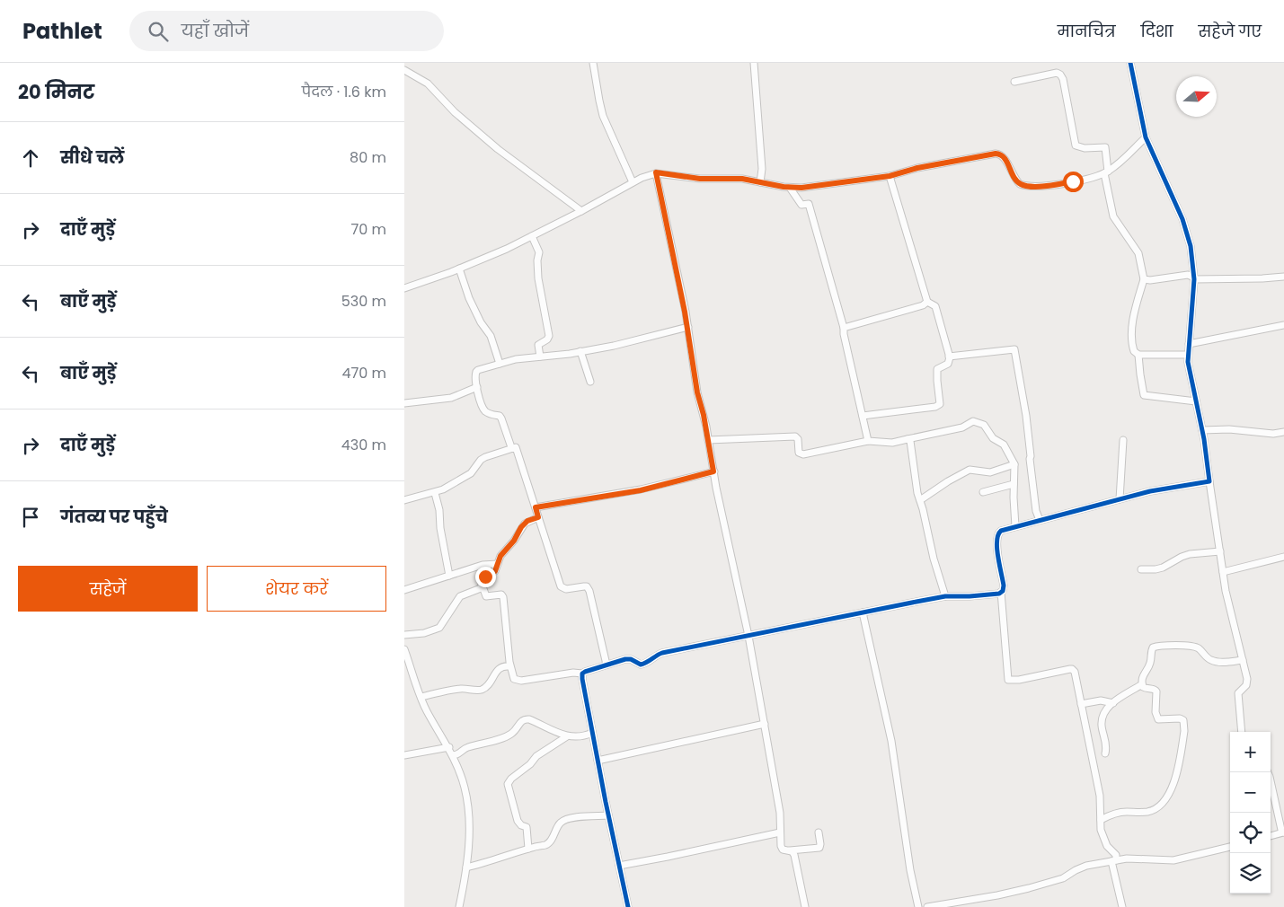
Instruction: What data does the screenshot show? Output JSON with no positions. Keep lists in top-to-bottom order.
{
  "north": "right",
  "page": {
    "header": "Pathlet",
    "search": "यहाँ खोजें",
    "nav": ["मानचित्र", "दिशा", "सहेजे गए"],
    "heading": ["20 मिनट", "पैदल · 1.6 km"],
    "list": [
      ["सीधे चलें", "80 m"],
      ["दाएँ मुड़ें", "70 m"],
      ["बाएँ मुड़ें", "530 m"],
      ["बाएँ मुड़ें", "470 m"],
      ["दाएँ मुड़ें", "430 m"],
      "गंतव्य पर पहुँचे"
    ],
    "buttons": ["सहेजें", "शेयर करें"],
    "map_buttons": ["+", "−"]
  }
}
